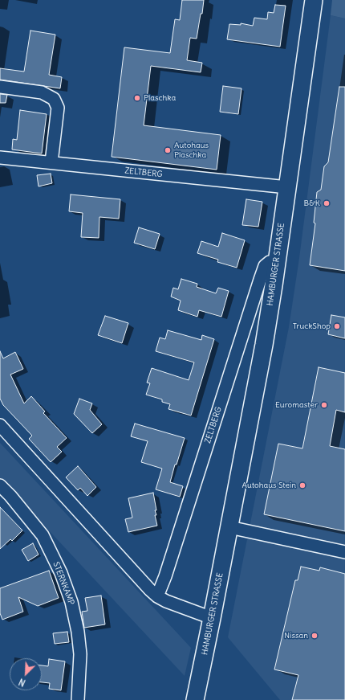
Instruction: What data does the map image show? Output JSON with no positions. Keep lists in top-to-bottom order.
{
  "streets": {
    "main road": ["HAMBURGER STRASSE"],
    "street": ["ZELTBERG", "STERNKAMP"]
  },
  "crossings": [
    ["ZELTBERG", "HAMBURGER STRASSE"]
  ],
  "places": [
    "Plaschka",
    "Autohaus Plaschka",
    "B&K",
    "TruckShop",
    "Euromaster",
    "Autohaus Stein",
    "Nissan"
  ],
  "north": "bottom left"
}
